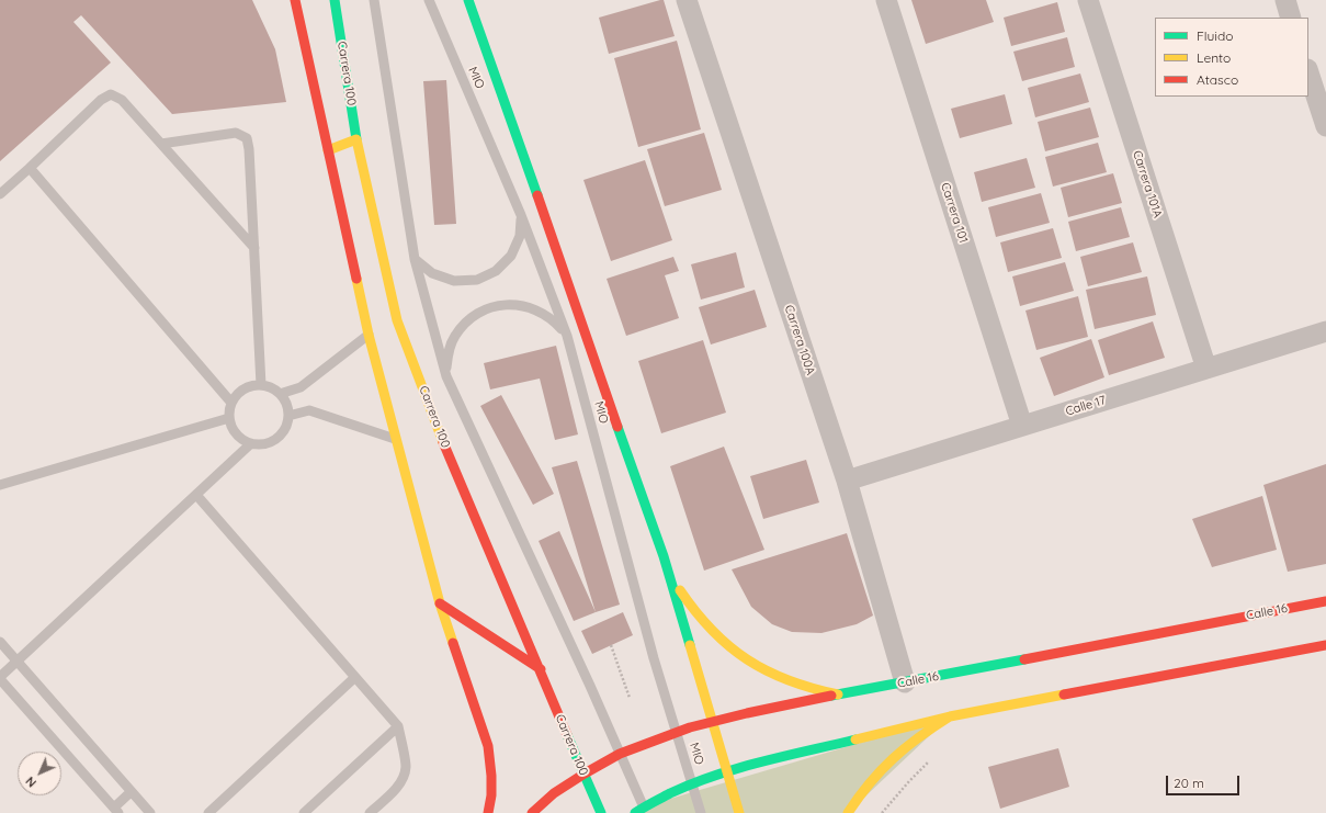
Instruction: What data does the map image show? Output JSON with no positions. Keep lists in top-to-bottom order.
{
  "streets": {
    "main road": ["Carrera 100", "Calle 16"],
    "street": [
      "Carrera 101A",
      "Carrera 101",
      "Carrera 100A",
      "Calle 17"
    ],
    "lane": ["MIO"]
  },
  "crossings": [
    ["Carrera 100", "Calle 16"],
    ["MIO", "Calle 16"],
    ["Carrera 101A", "Calle 17"],
    ["Carrera 101", "Calle 17"],
    ["Carrera 100A", "Calle 17"],
    ["Carrera 100A", "Calle 16"]
  ],
  "legend": ["Fluido", "Lento", "Atasco"],
  "scale_bar": "20 m",
  "north": "bottom left"
}
